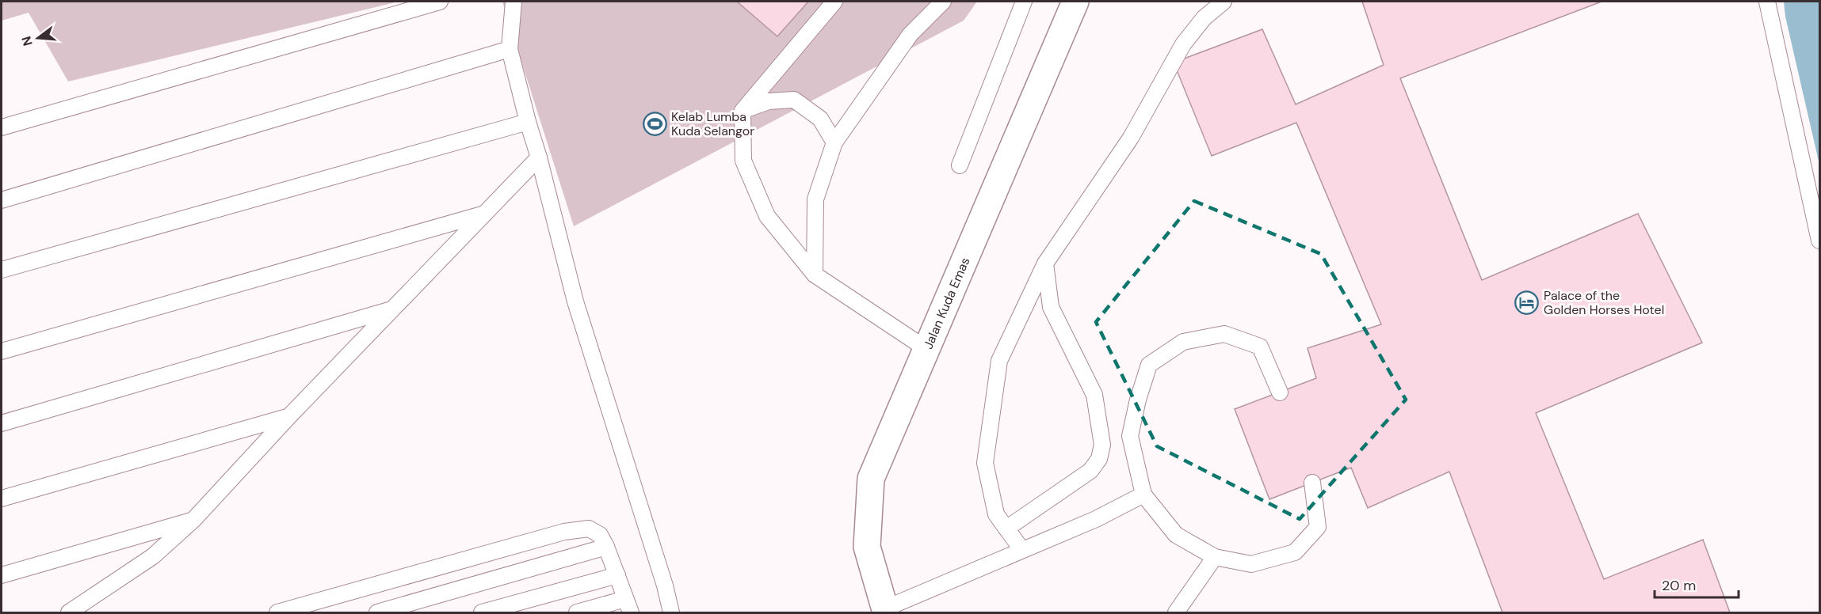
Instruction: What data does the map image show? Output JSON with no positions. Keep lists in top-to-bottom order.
{
  "streets": {
    "street": ["Jalan Kuda Emas"]
  },
  "places": {
    "sports": ["Kelab Lumba Kuda Selangor"],
    "hotel": ["Palace of the Golden Horses Hotel"]
  },
  "scale_bar": "20 m",
  "north": "left"
}
